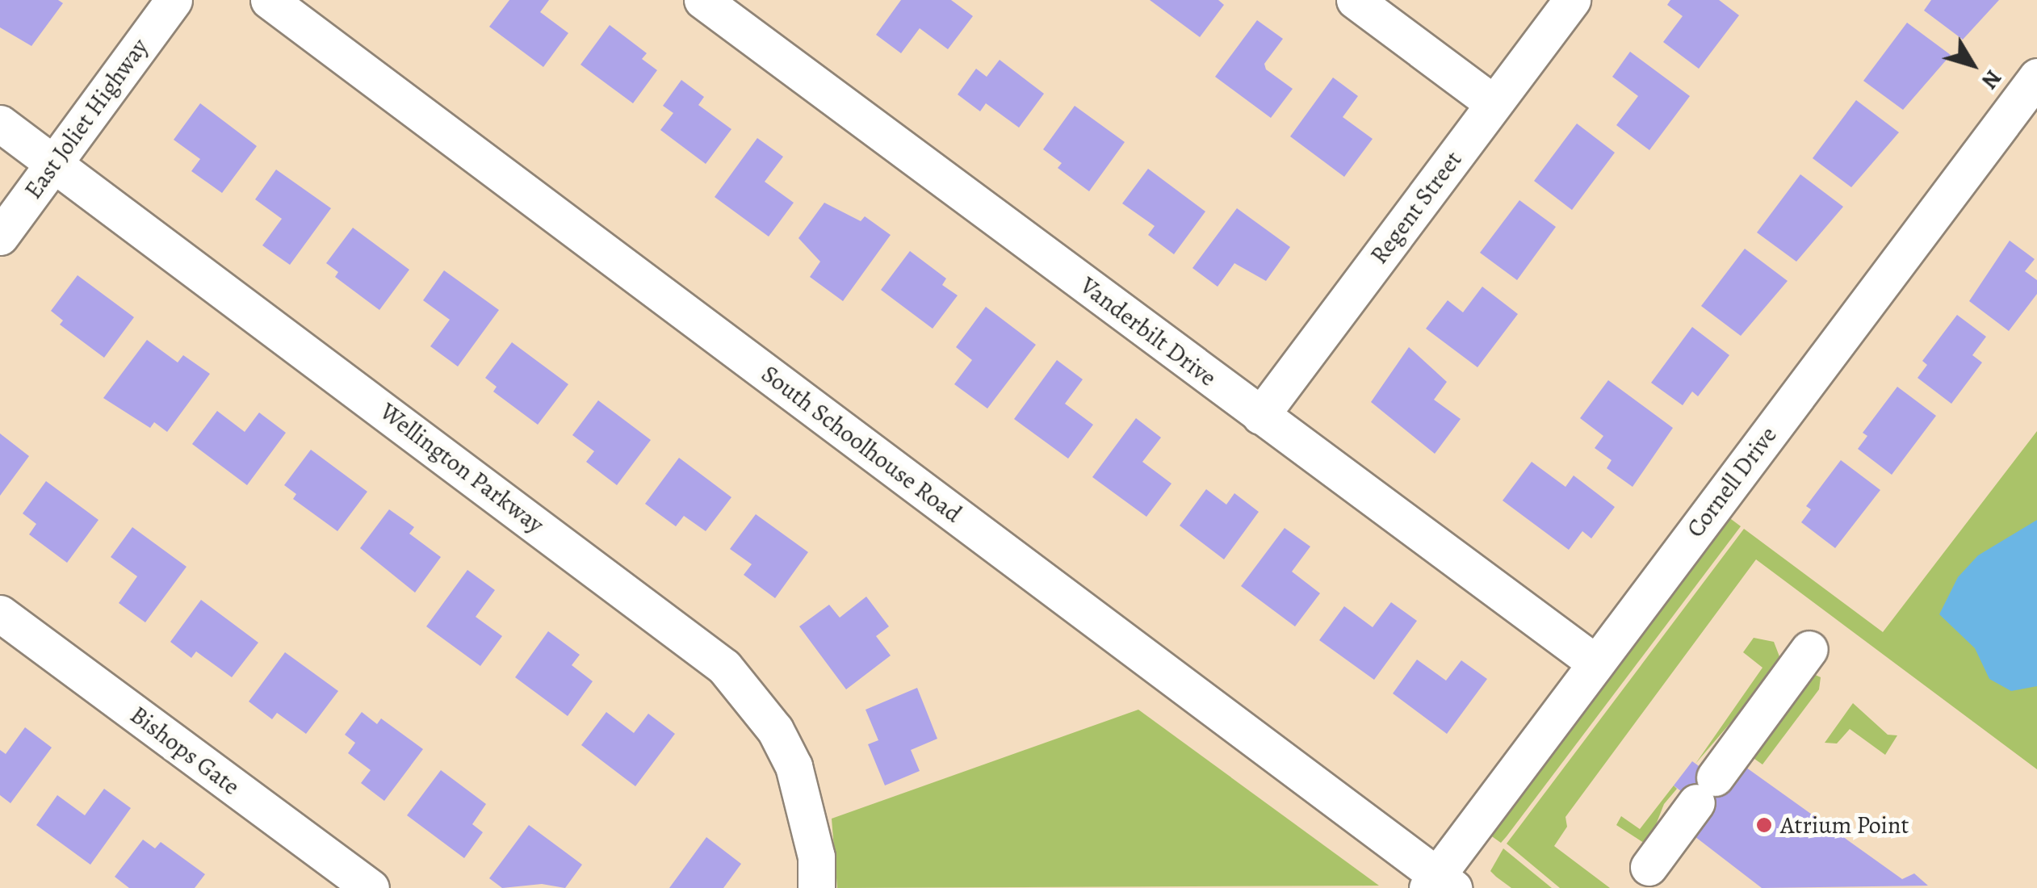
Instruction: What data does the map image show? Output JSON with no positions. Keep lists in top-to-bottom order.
{
  "streets": {
    "street": [
      "East Joliet Highway",
      "Regent Street",
      "Vanderbilt Drive",
      "South Schoolhouse Road",
      "Wellington Parkway",
      "Cornell Drive",
      "Bishops Gate"
    ]
  },
  "crossings": [
    ["East Joliet Highway", "Wellington Parkway"],
    ["Regent Street", "Vanderbilt Drive"],
    ["Vanderbilt Drive", "Cornell Drive"],
    ["South Schoolhouse Road", "Cornell Drive"]
  ],
  "places": ["Atrium Point"],
  "north": "bottom right"
}
